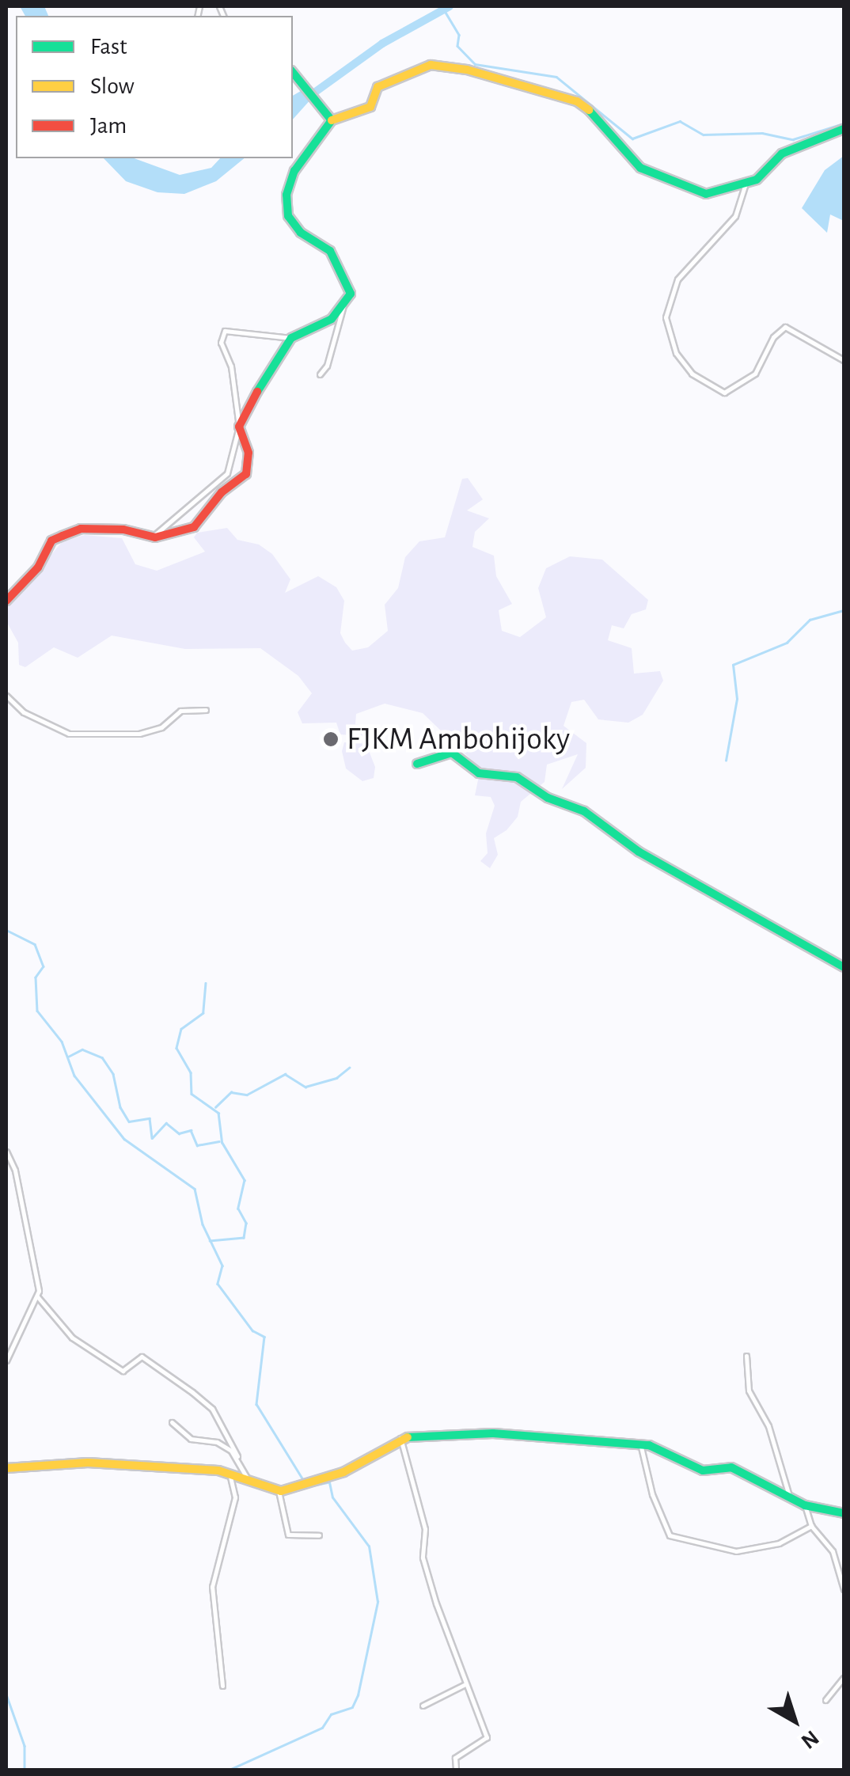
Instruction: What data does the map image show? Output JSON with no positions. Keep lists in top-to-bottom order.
{
  "places": ["FJKM Ambohijoky"],
  "legend": ["Fast", "Slow", "Jam"],
  "north": "bottom right"
}
